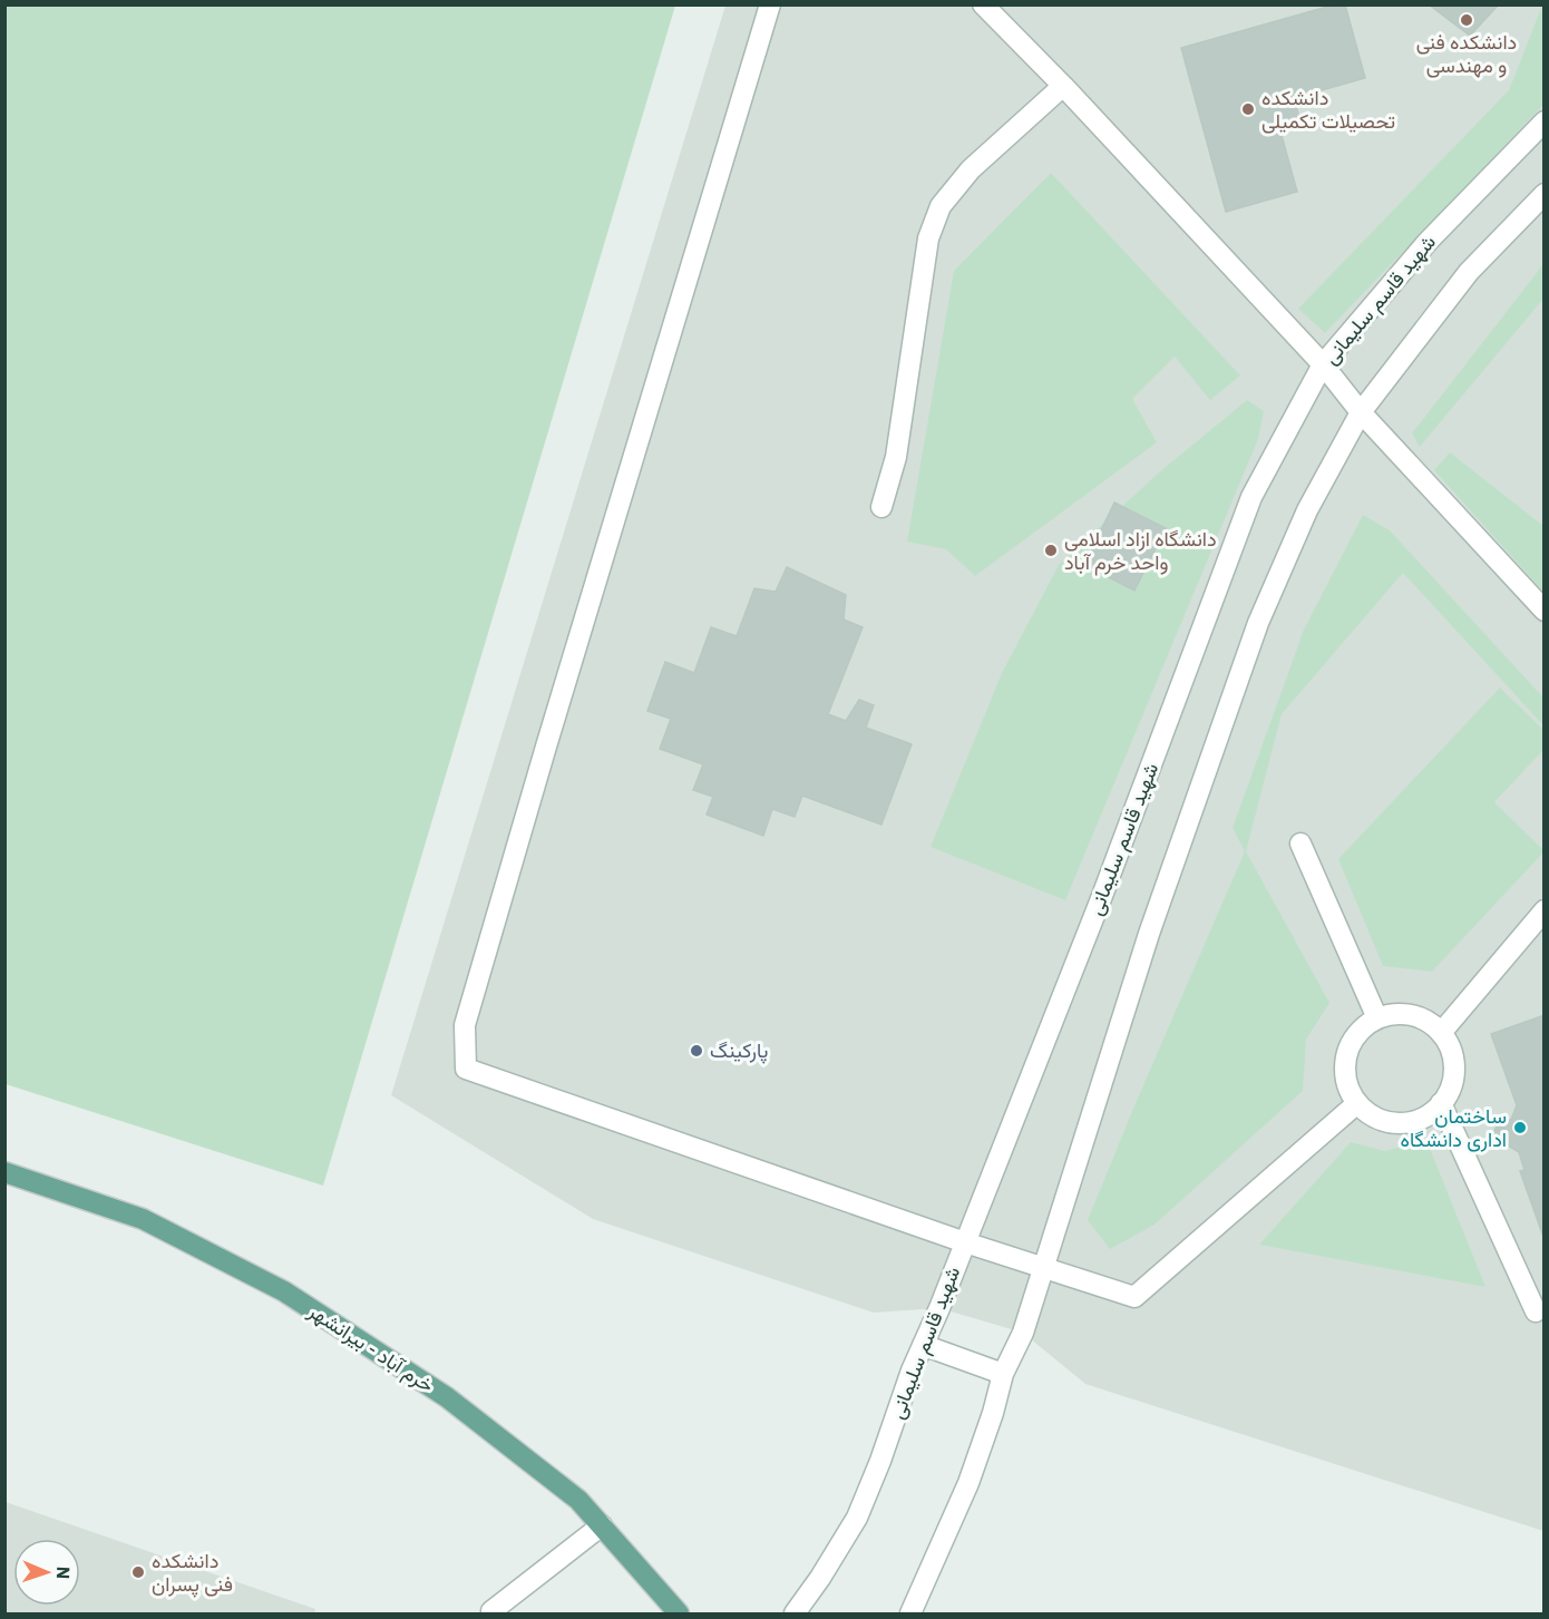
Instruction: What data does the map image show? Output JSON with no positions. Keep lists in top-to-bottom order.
{
  "streets": {
    "main road": ["خرم آباد - بیرانشهر"],
    "street": ["شهید قاسم سلیمانی"]
  },
  "places": [
    "دانشکده فنی و مهندسی",
    "دانشکده تحصیلات تکمیلی",
    "دانشگاه ازاد اسلامی واحد خرم آباد",
    "پارکینگ",
    "ساختمان اداری دانشگاه",
    "دانشکده فنی پسران"
  ],
  "north": "right"
}
